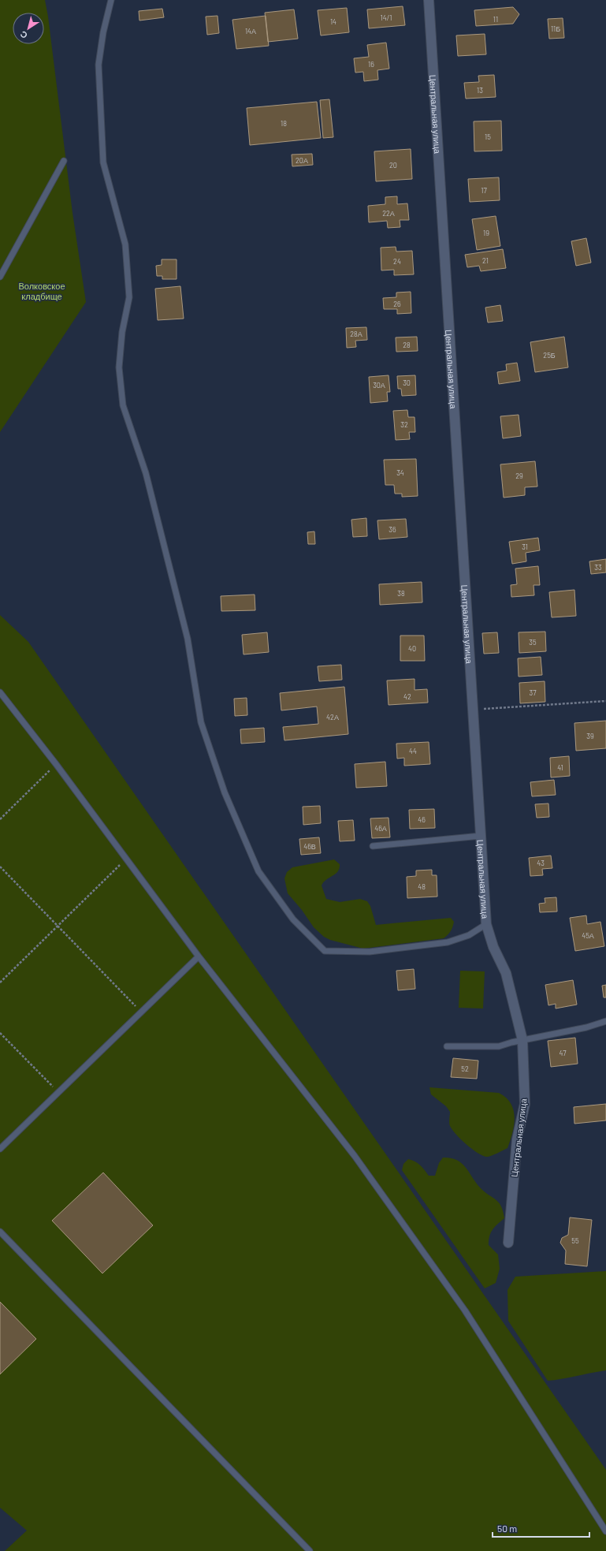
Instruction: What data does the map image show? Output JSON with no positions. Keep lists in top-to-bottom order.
{
  "streets": {
    "street": ["Центральная улица"]
  },
  "parks": ["Волковское кладбище"],
  "house_numbers": [
    "14/1",
    "11",
    "14",
    "11Б",
    "14А",
    "16",
    "13",
    "18",
    "15",
    "20А",
    "20",
    "17",
    "22А",
    "19",
    "21",
    "24",
    "26",
    "28А",
    "28",
    "25Б",
    "30",
    "30А",
    "32",
    "34",
    "29",
    "36",
    "31",
    "33",
    "38",
    "35",
    "40",
    "37",
    "42",
    "42А",
    "39",
    "44",
    "41",
    "46",
    "46А",
    "46В",
    "43",
    "48",
    "45А",
    "47",
    "52",
    "55"
  ],
  "scale_bar": "50 m",
  "north": "bottom left"
}
